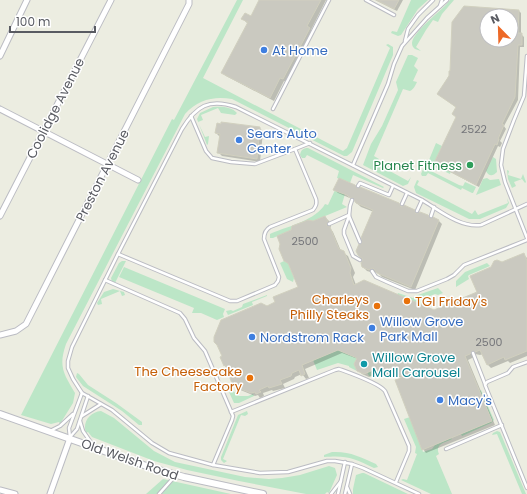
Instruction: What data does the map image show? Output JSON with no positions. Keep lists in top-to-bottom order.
{
  "streets": {
    "street": ["Coolidge Avenue", "Preston Avenue", "Old Welsh Road"]
  },
  "places": [
    "At Home",
    "Sears Auto Center",
    "Planet Fitness",
    "TGI Friday's",
    "Charleys Philly Steaks",
    "Willow Grove Park Mall",
    "Nordstrom Rack",
    "Willow Grove Mall Carousel",
    "The Cheesecake Factory",
    "Macy's"
  ],
  "house_numbers": ["2522", "2500", "2500"],
  "scale_bar": "100 m",
  "north": "top left"
}
